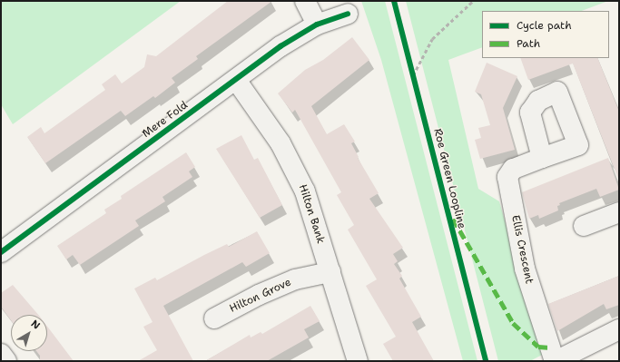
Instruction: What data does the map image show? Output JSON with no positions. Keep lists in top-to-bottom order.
{
  "streets": {
    "street": [
      "Mere Fold",
      "Hilton Bank",
      "Ellis Crescent",
      "Hilton Grove"
    ],
    "cycle path": ["Roe Green Loopline"]
  },
  "crossings": [
    ["Mere Fold", "Hilton Bank"],
    ["Hilton Bank", "Hilton Grove"]
  ],
  "legend": ["Cycle path", "Path"],
  "north": "top right"
}
